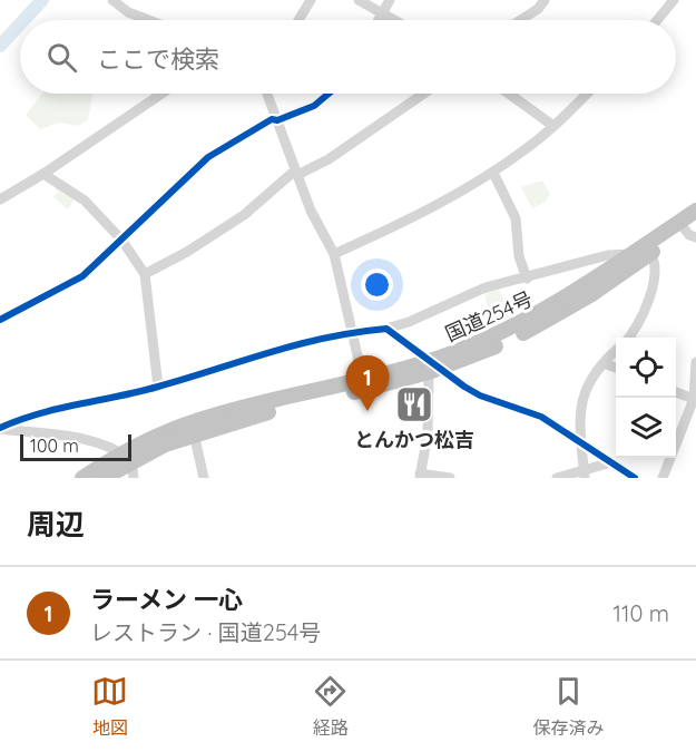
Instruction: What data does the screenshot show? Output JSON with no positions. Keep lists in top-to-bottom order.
{
  "streets": {
    "highway": ["国道254号"]
  },
  "places": {
    "restaurant": ["とんかつ松吉"]
  },
  "scale_bar": "100 m",
  "page": {
    "search": "ここで検索",
    "pins": "1",
    "scale": "100 m",
    "heading": "周辺",
    "list": [
      {
        "mark": "1",
        "name": "ラーメン 一心",
        "note": "レストラン · 国道254号",
        "value": "110 m"
      }
    ],
    "nav": ["地図", "経路", "保存済み"]
  }
}
